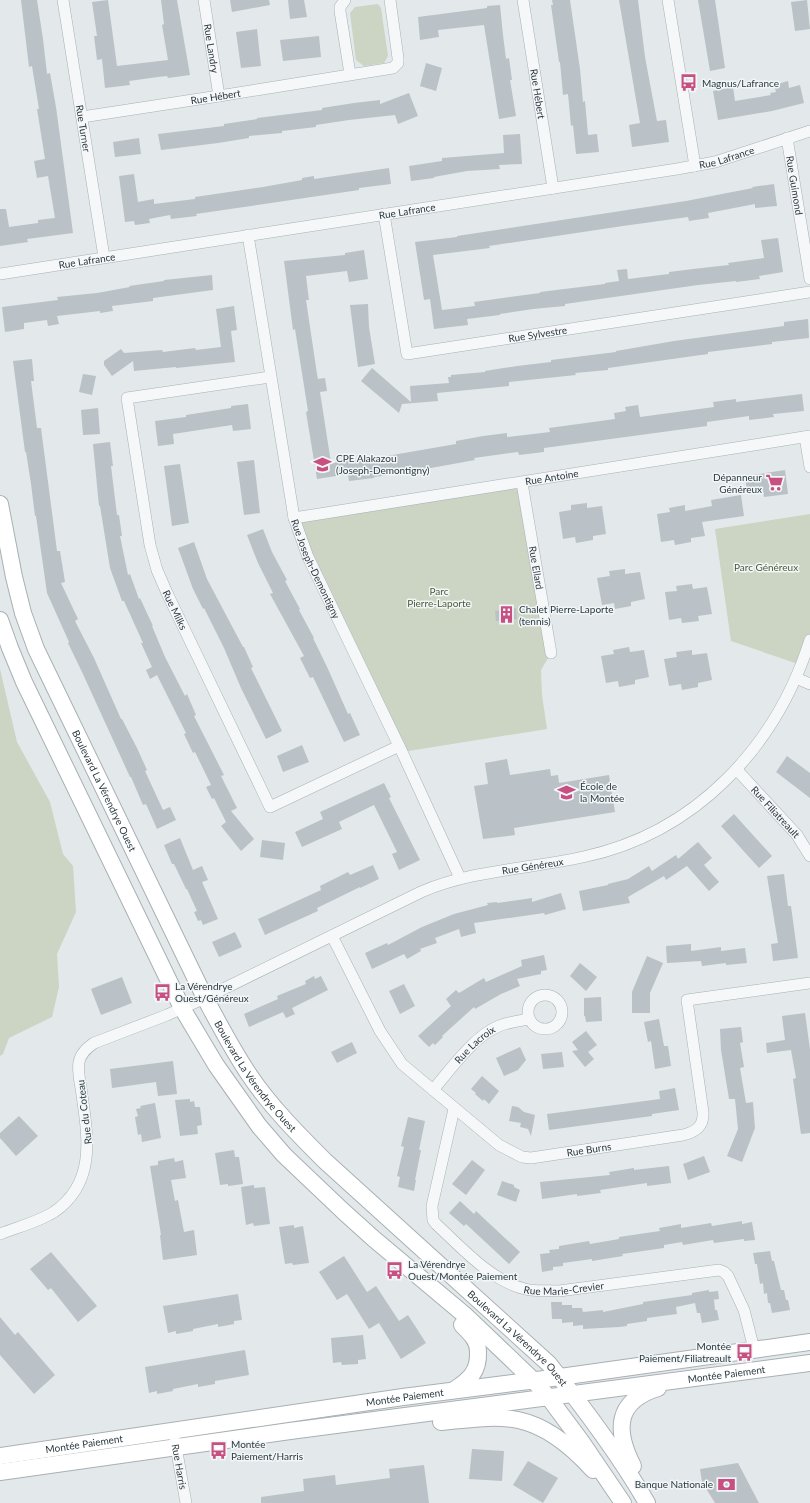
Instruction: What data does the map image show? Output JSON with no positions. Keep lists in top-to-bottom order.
{
  "streets": {
    "main road": ["Boulevard La Vérendrye Ouest", "Montée Paiement"],
    "street": [
      "Rue Landry",
      "Rue Hébert",
      "Rue Turner",
      "Rue Lafrance",
      "Rue Guimond",
      "Rue Sylvestre",
      "Rue Antoine",
      "Rue Joseph-Demontigny",
      "Rue Ellard",
      "Rue Milks",
      "Rue Filiatreault",
      "Rue Généreux",
      "Rue Lacroix",
      "Rue du Coteau",
      "Rue Burns",
      "Rue Marie-Crevier",
      "Rue Harris"
    ]
  },
  "crossings": [
    ["Rue Landry", "Rue Hébert"],
    ["Rue Hébert", "Rue Turner"],
    ["Rue Hébert", "Rue Lafrance"],
    ["Rue Turner", "Rue Lafrance"],
    ["Rue Lafrance", "Rue Guimond"],
    ["Rue Lafrance", "Rue Sylvestre"],
    ["Rue Lafrance", "Rue Joseph-Demontigny"],
    ["Rue Antoine", "Rue Joseph-Demontigny"],
    ["Rue Antoine", "Rue Ellard"],
    ["Rue Joseph-Demontigny", "Rue Milks"],
    ["Rue Joseph-Demontigny", "Rue Généreux"],
    ["Boulevard La Vérendrye Ouest", "Rue Généreux"],
    ["Boulevard La Vérendrye Ouest", "Rue du Coteau"],
    ["Boulevard La Vérendrye Ouest", "Montée Paiement"],
    ["Rue Filiatreault", "Rue Généreux"],
    ["Rue Généreux", "Rue du Coteau"],
    ["Rue Généreux", "Rue Burns"],
    ["Rue Lacroix", "Rue Burns"],
    ["Rue Burns", "Rue Marie-Crevier"],
    ["Rue Marie-Crevier", "Montée Paiement"],
    ["Montée Paiement", "Rue Harris"]
  ],
  "parks": ["Parc Généreux", "Parc Pierre-Laporte"],
  "places": {
    "bus stop": [
      "Magnus/Lafrance",
      "La Vérendrye Ouest/Généreux",
      "La Vérendrye Ouest/Montée Paiement",
      "Montée Paiement/Filiatreault",
      "Montée Paiement/Harris"
    ],
    "school or university": ["CPE Alakazou (Joseph-Demontigny)", "École de la Montée"],
    "supermarket": ["Dépanneur Généreux"],
    "building": ["Chalet Pierre-Laporte (tennis)"],
    "bank": ["Banque Nationale"]
  }
}
